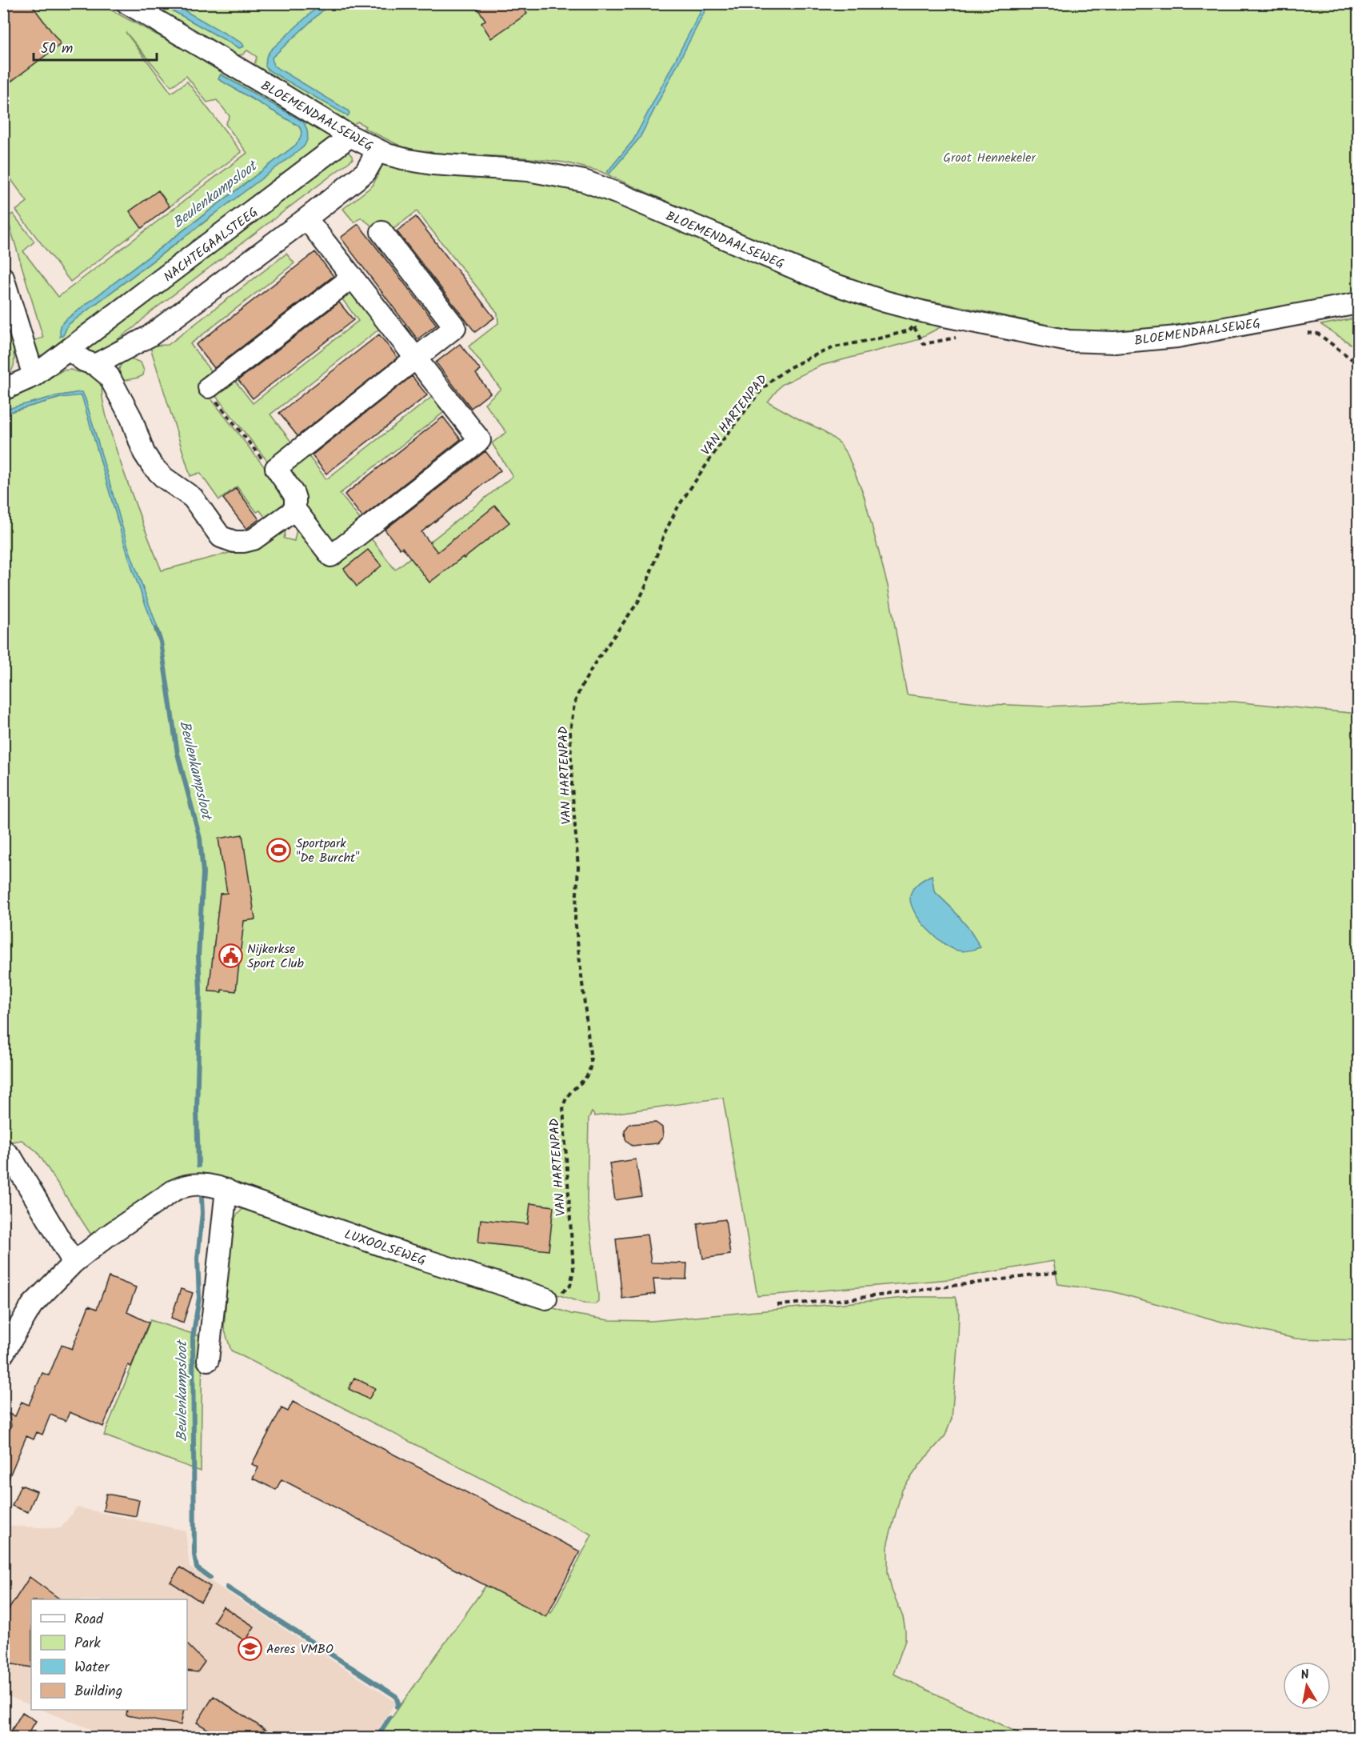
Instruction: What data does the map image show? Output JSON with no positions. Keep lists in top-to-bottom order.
{
  "streets": {
    "street": ["BLOEMENDAALSEWEG", "NACHTEGAALSTEEG", "LUXOOLSEWEG"],
    "path": ["VAN HARTENPAD"]
  },
  "crossings": [
    ["BLOEMENDAALSEWEG", "NACHTEGAALSTEEG"],
    ["VAN HARTENPAD", "LUXOOLSEWEG"]
  ],
  "water": ["Beulenkampsloot"],
  "parks": ["Groot Hennekeler"],
  "places": {
    "sports": ["Sportpark \"De Burcht\""],
    "public building": ["Nijkerkse Sport Club"],
    "school or university": ["Aeres VMBO"]
  },
  "legend": [
    "Road",
    "Park",
    "Water",
    "Building"
  ],
  "scale_bar": "50 m",
  "north": "top"
}
